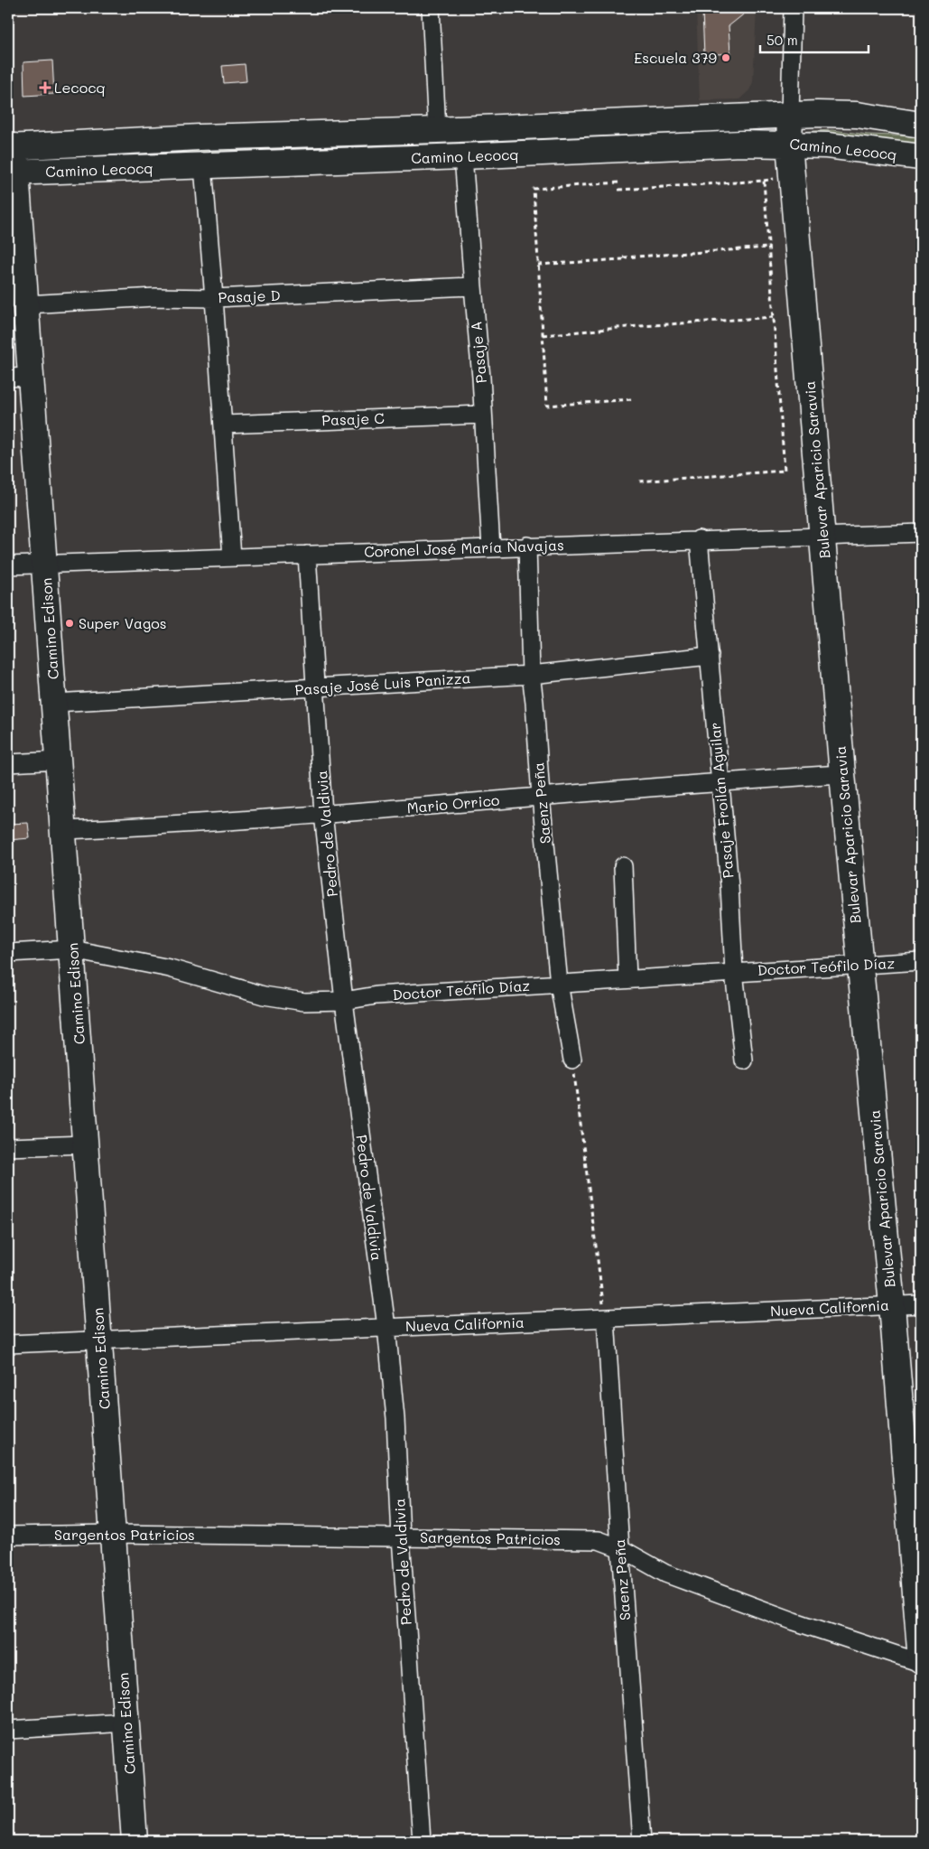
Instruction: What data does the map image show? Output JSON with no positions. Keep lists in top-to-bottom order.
{
  "streets": {
    "street": [
      "Camino Lecocq",
      "Pasaje D",
      "Pasaje A",
      "Pasaje C",
      "Bulevar Aparicio Saravia",
      "Coronel José María Navajas",
      "Camino Edison",
      "Pasaje José Luis Panizza",
      "Pasaje Froilán Aguilar",
      "Saenz Peña",
      "Mario Orrico",
      "Pedro de Valdivia",
      "Doctor Teófilo Díaz",
      "Nueva California",
      "Sargentos Patricios"
    ]
  },
  "crossings": [
    ["Camino Lecocq", "Pasaje A"],
    ["Camino Lecocq", "Bulevar Aparicio Saravia"],
    ["Camino Lecocq", "Camino Edison"],
    ["Pasaje D", "Pasaje A"],
    ["Pasaje D", "Camino Edison"],
    ["Pasaje A", "Pasaje C"],
    ["Pasaje A", "Coronel José María Navajas"],
    ["Bulevar Aparicio Saravia", "Coronel José María Navajas"],
    ["Bulevar Aparicio Saravia", "Mario Orrico"],
    ["Bulevar Aparicio Saravia", "Doctor Teófilo Díaz"],
    ["Bulevar Aparicio Saravia", "Nueva California"],
    ["Bulevar Aparicio Saravia", "Sargentos Patricios"],
    ["Coronel José María Navajas", "Camino Edison"],
    ["Coronel José María Navajas", "Pasaje Froilán Aguilar"],
    ["Coronel José María Navajas", "Saenz Peña"],
    ["Coronel José María Navajas", "Pedro de Valdivia"],
    ["Camino Edison", "Pasaje José Luis Panizza"],
    ["Camino Edison", "Mario Orrico"],
    ["Camino Edison", "Doctor Teófilo Díaz"],
    ["Camino Edison", "Nueva California"],
    ["Camino Edison", "Sargentos Patricios"],
    ["Pasaje José Luis Panizza", "Pasaje Froilán Aguilar"],
    ["Pasaje José Luis Panizza", "Saenz Peña"],
    ["Pasaje José Luis Panizza", "Pedro de Valdivia"],
    ["Pasaje Froilán Aguilar", "Mario Orrico"],
    ["Pasaje Froilán Aguilar", "Doctor Teófilo Díaz"],
    ["Saenz Peña", "Mario Orrico"],
    ["Saenz Peña", "Doctor Teófilo Díaz"],
    ["Saenz Peña", "Nueva California"],
    ["Saenz Peña", "Sargentos Patricios"],
    ["Mario Orrico", "Pedro de Valdivia"],
    ["Pedro de Valdivia", "Doctor Teófilo Díaz"],
    ["Pedro de Valdivia", "Nueva California"],
    ["Pedro de Valdivia", "Sargentos Patricios"]
  ],
  "places": {
    "other": ["Escuela 379", "Super Vagos"],
    "health": ["Lecocq"]
  },
  "scale_bar": "50 m"
}
